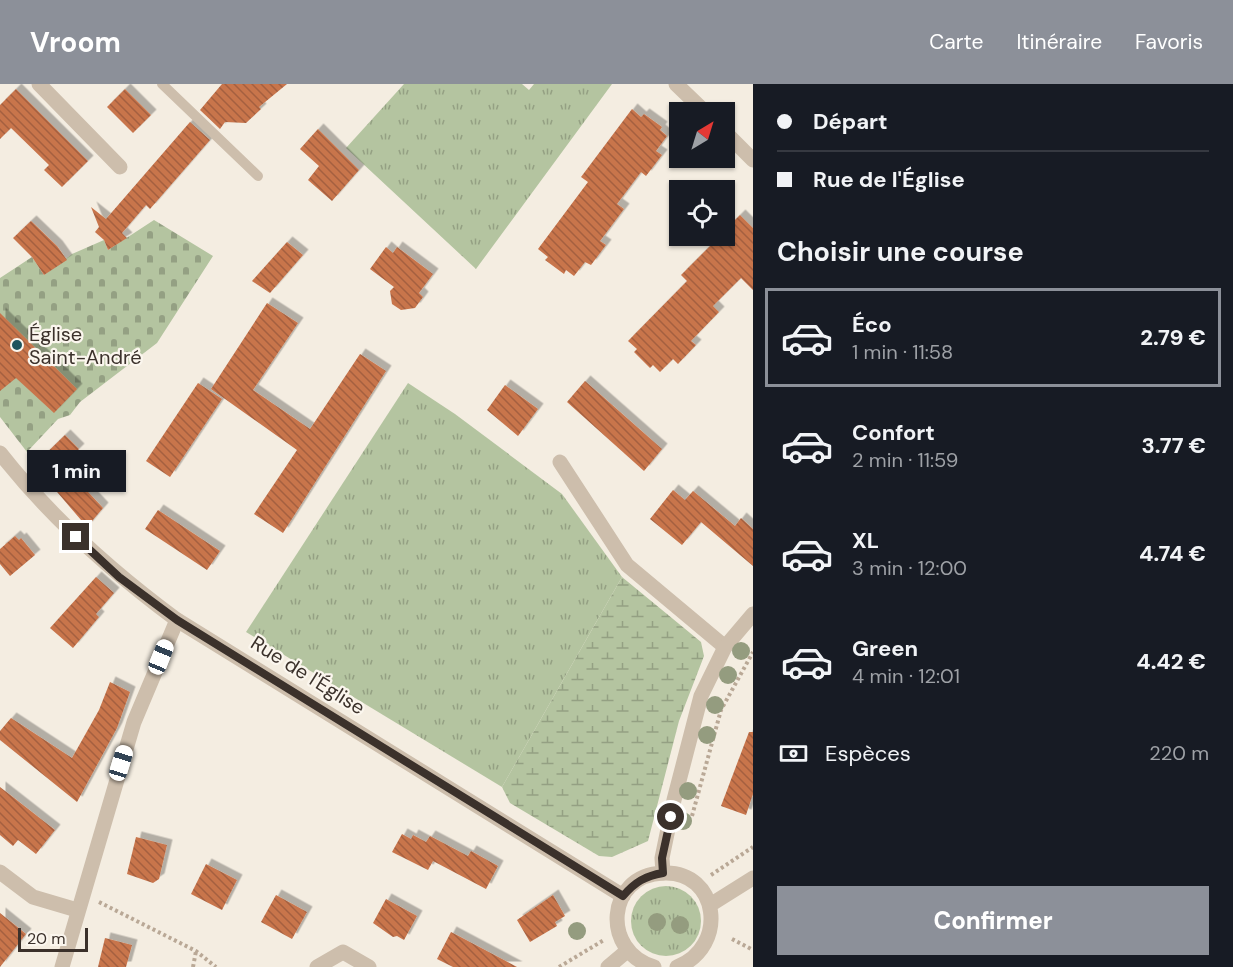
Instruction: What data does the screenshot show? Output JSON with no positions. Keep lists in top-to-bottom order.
{
  "streets": {
    "street": ["Rue de l'Église"]
  },
  "places": ["Église Saint-André"],
  "scale_bar": "20 m",
  "north": "top right",
  "page": {
    "header": "Vroom",
    "nav": ["Carte", "Itinéraire", "Favoris"],
    "banner": ["Départ", "Rue de l'Église"],
    "heading": "Choisir une course",
    "list": [
      {
        "name": "Éco",
        "note": "1 min · 11:58",
        "value": "2.79 €"
      },
      {
        "name": "Confort",
        "note": "2 min · 11:59",
        "value": "3.77 €"
      },
      {
        "name": "XL",
        "note": "3 min · 12:00",
        "value": "4.74 €"
      },
      {
        "name": "Green",
        "note": "4 min · 12:01",
        "value": "4.42 €"
      }
    ],
    "bubble": "1 min",
    "pay": ["Espèces", "220 m"],
    "buttons": "Confirmer",
    "scale": "20 m"
  }
}
